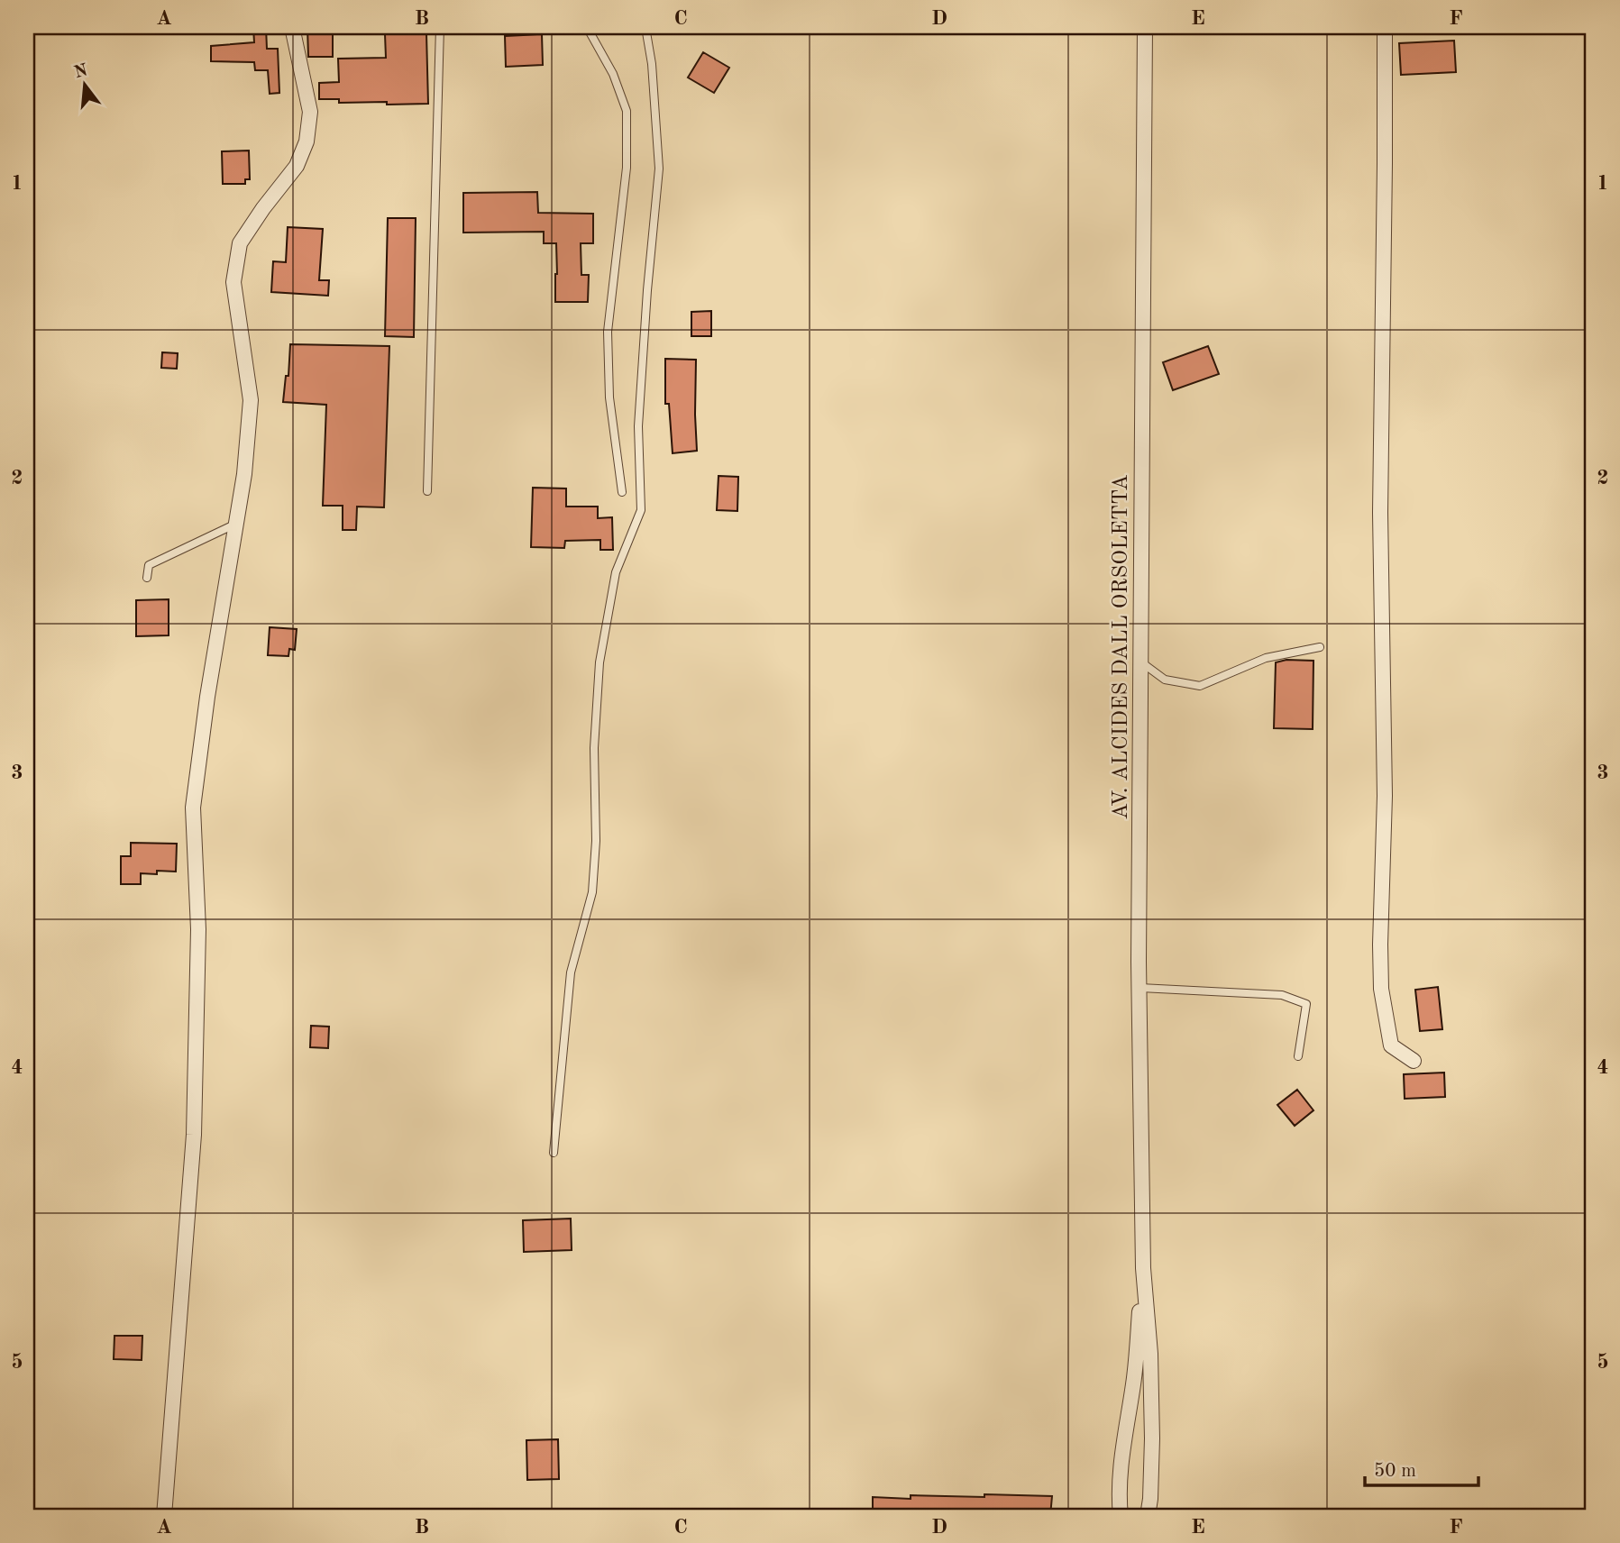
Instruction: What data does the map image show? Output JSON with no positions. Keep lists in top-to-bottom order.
{
  "streets": {
    "street": ["AV. ALCIDES DALL ORSOLETTA"]
  },
  "scale_bar": "50 m",
  "north": "top",
  "grid": {
    "columns": [
      "A",
      "B",
      "C",
      "D",
      "E",
      "F"
    ],
    "rows": [
      "1",
      "2",
      "3",
      "4",
      "5"
    ]
  }
}
